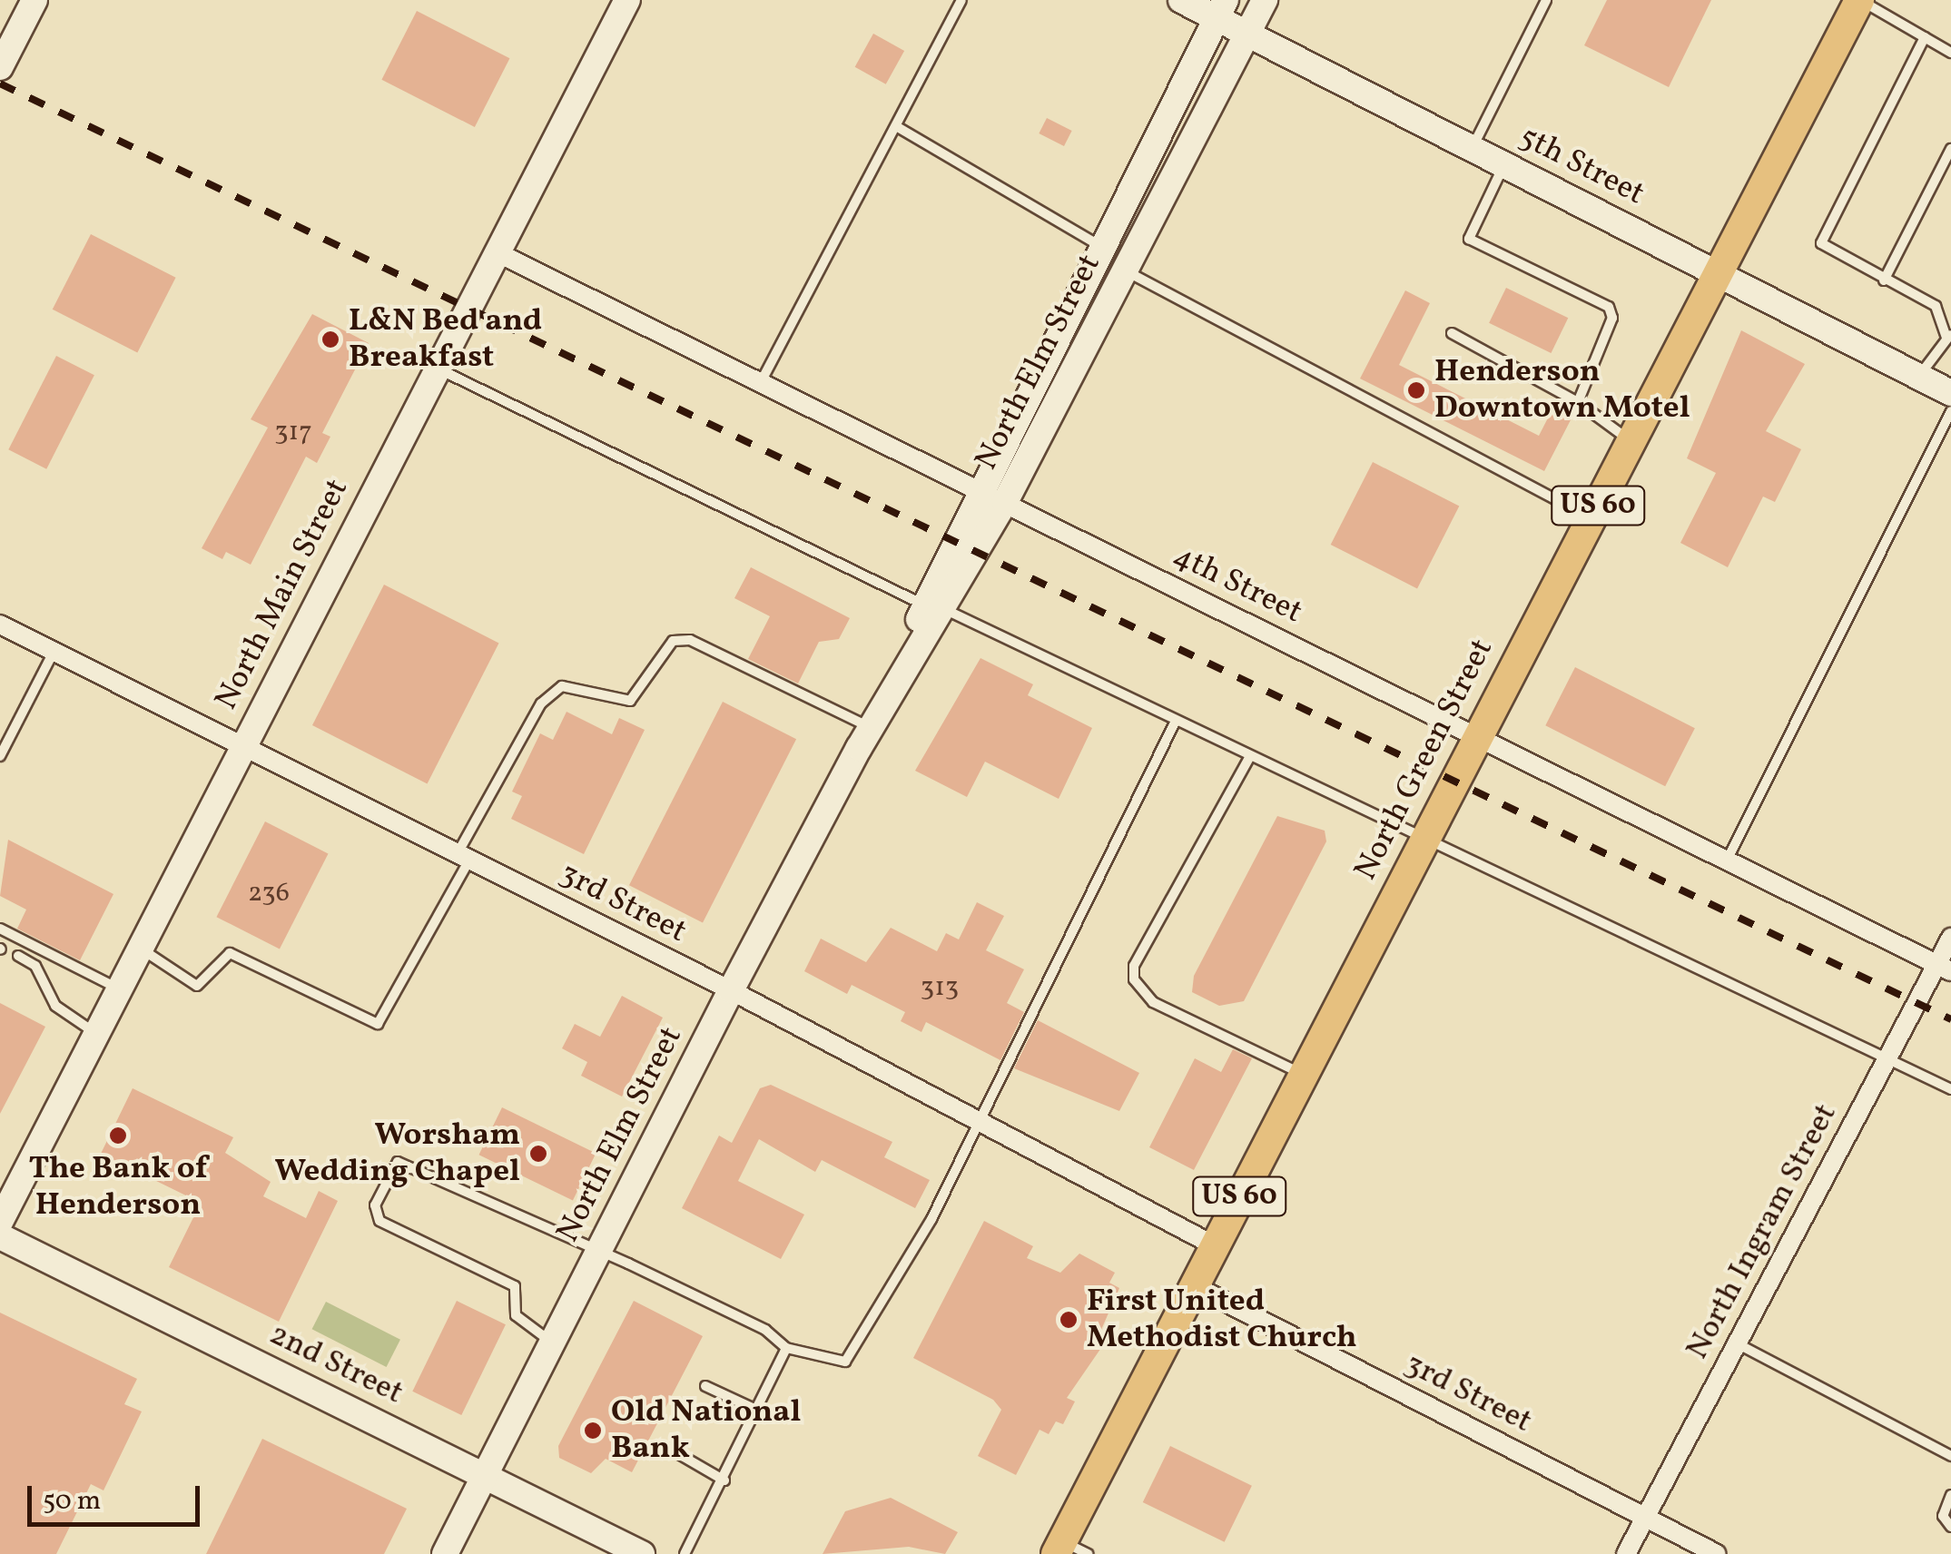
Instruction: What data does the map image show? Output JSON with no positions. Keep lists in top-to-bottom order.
{
  "streets": {
    "main road": ["US 60", "North Green Street"],
    "street": [
      "5th Street",
      "North Elm Street",
      "4th Street",
      "North Main Street",
      "3rd Street",
      "North Ingram Street",
      "2nd Street"
    ]
  },
  "crossings": [
    ["5th Street", "North Elm Street"],
    ["5th Street", "North Green Street"],
    ["North Elm Street", "4th Street"],
    ["North Elm Street", "3rd Street"],
    ["North Elm Street", "2nd Street"],
    ["4th Street", "North Main Street"],
    ["4th Street", "North Green Street"],
    ["4th Street", "North Ingram Street"],
    ["North Main Street", "3rd Street"],
    ["North Green Street", "3rd Street"],
    ["3rd Street", "North Ingram Street"]
  ],
  "places": [
    "L&N Bed and Breakfast",
    "Henderson Downtown Motel",
    "The Bank of Henderson",
    "Worsham Wedding Chapel",
    "First United Methodist Church",
    "Old National Bank"
  ],
  "house_numbers": ["317", "236", "313"],
  "scale_bar": "50 m"
}
